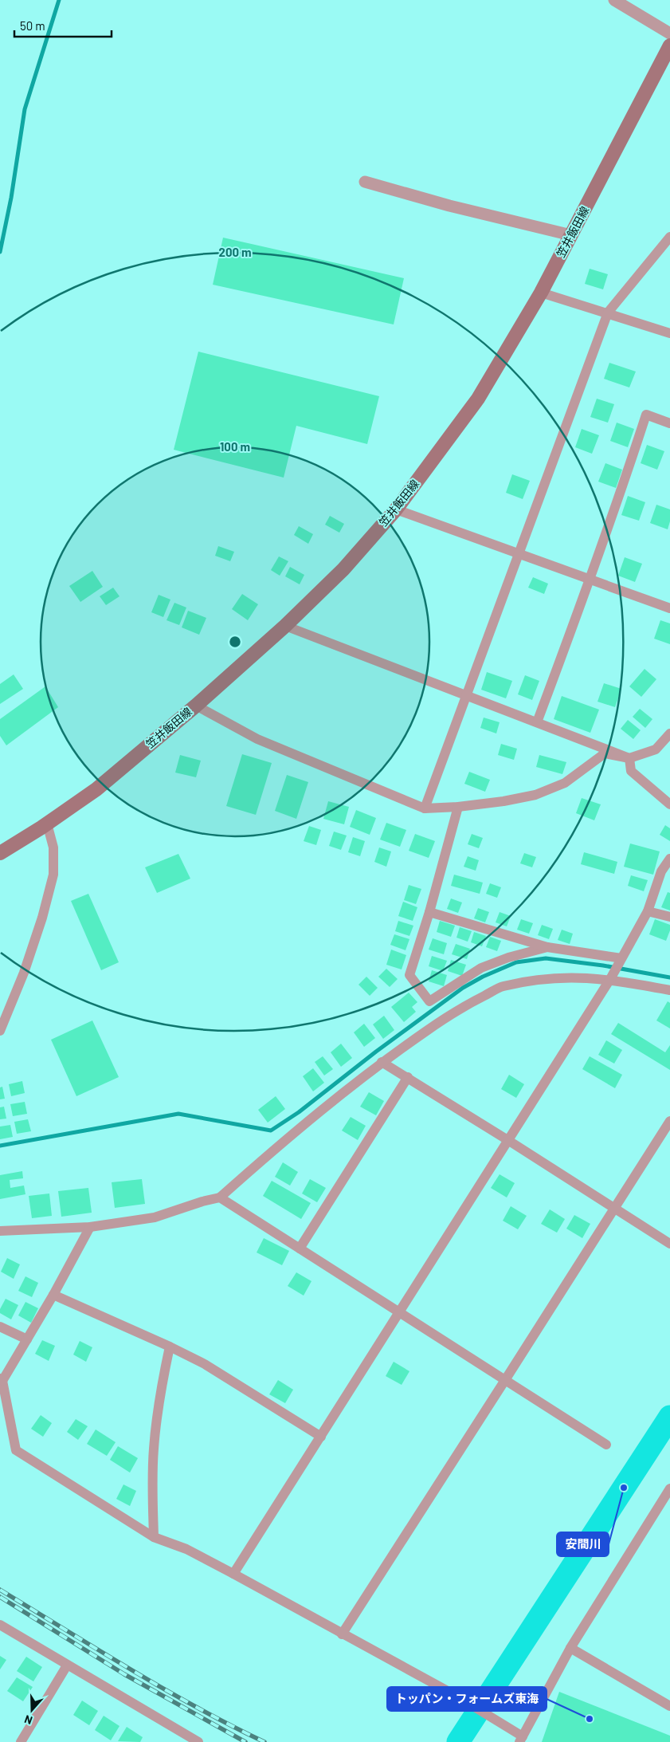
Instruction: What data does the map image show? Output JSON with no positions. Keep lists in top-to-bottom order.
{
  "streets": {
    "main road": ["笠井飯田線"]
  },
  "places": ["安間川", "トッパン・フォームズ東海"],
  "scale_bar": "50 m",
  "north": "bottom",
  "rings": ["200 m", "100 m"]
}
